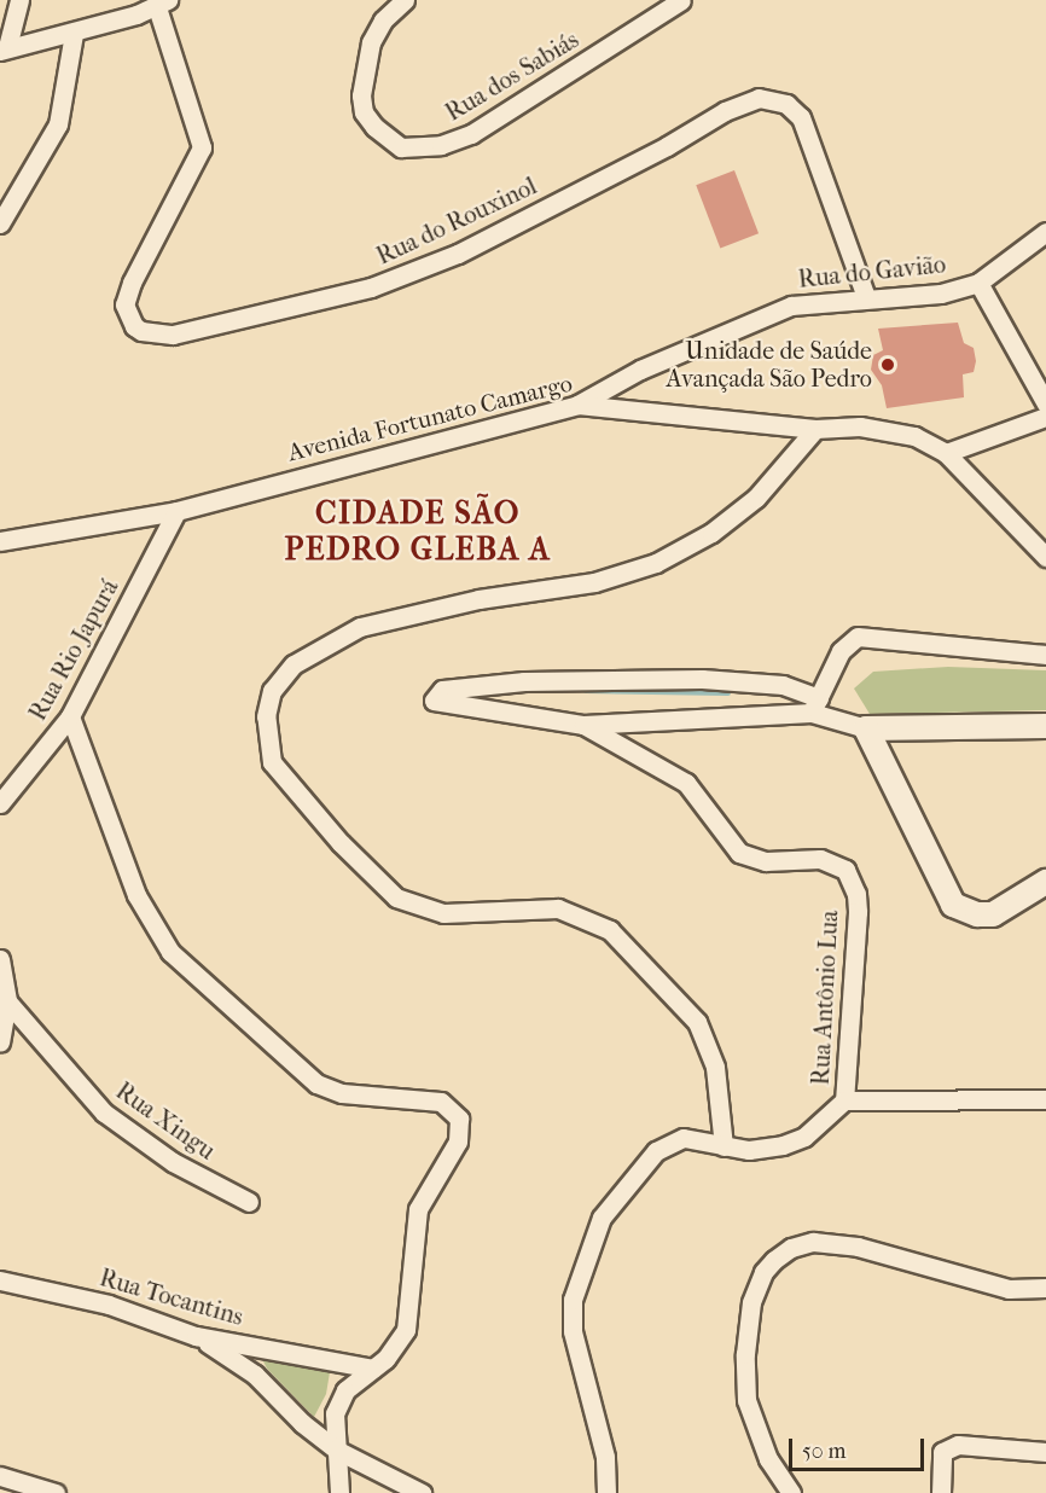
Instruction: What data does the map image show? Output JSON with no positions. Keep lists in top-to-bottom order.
{
  "streets": {
    "street": [
      "Rua dos Sabiás",
      "Rua do Rouxinol",
      "Rua do Gavião",
      "Avenida Fortunato Camargo",
      "Rua Rio Japurá",
      "Rua Antônio Lua",
      "Rua Xingu",
      "Rua Tocantins"
    ]
  },
  "crossings": [
    ["Rua do Rouxinol", "Rua do Gavião"],
    ["Rua do Gavião", "Avenida Fortunato Camargo"],
    ["Avenida Fortunato Camargo", "Rua Rio Japurá"]
  ],
  "districts": ["CIDADE SÃO PEDRO GLEBA A"],
  "places": ["Unidade de Saúde Avançada São Pedro"],
  "scale_bar": "50 m"
}
